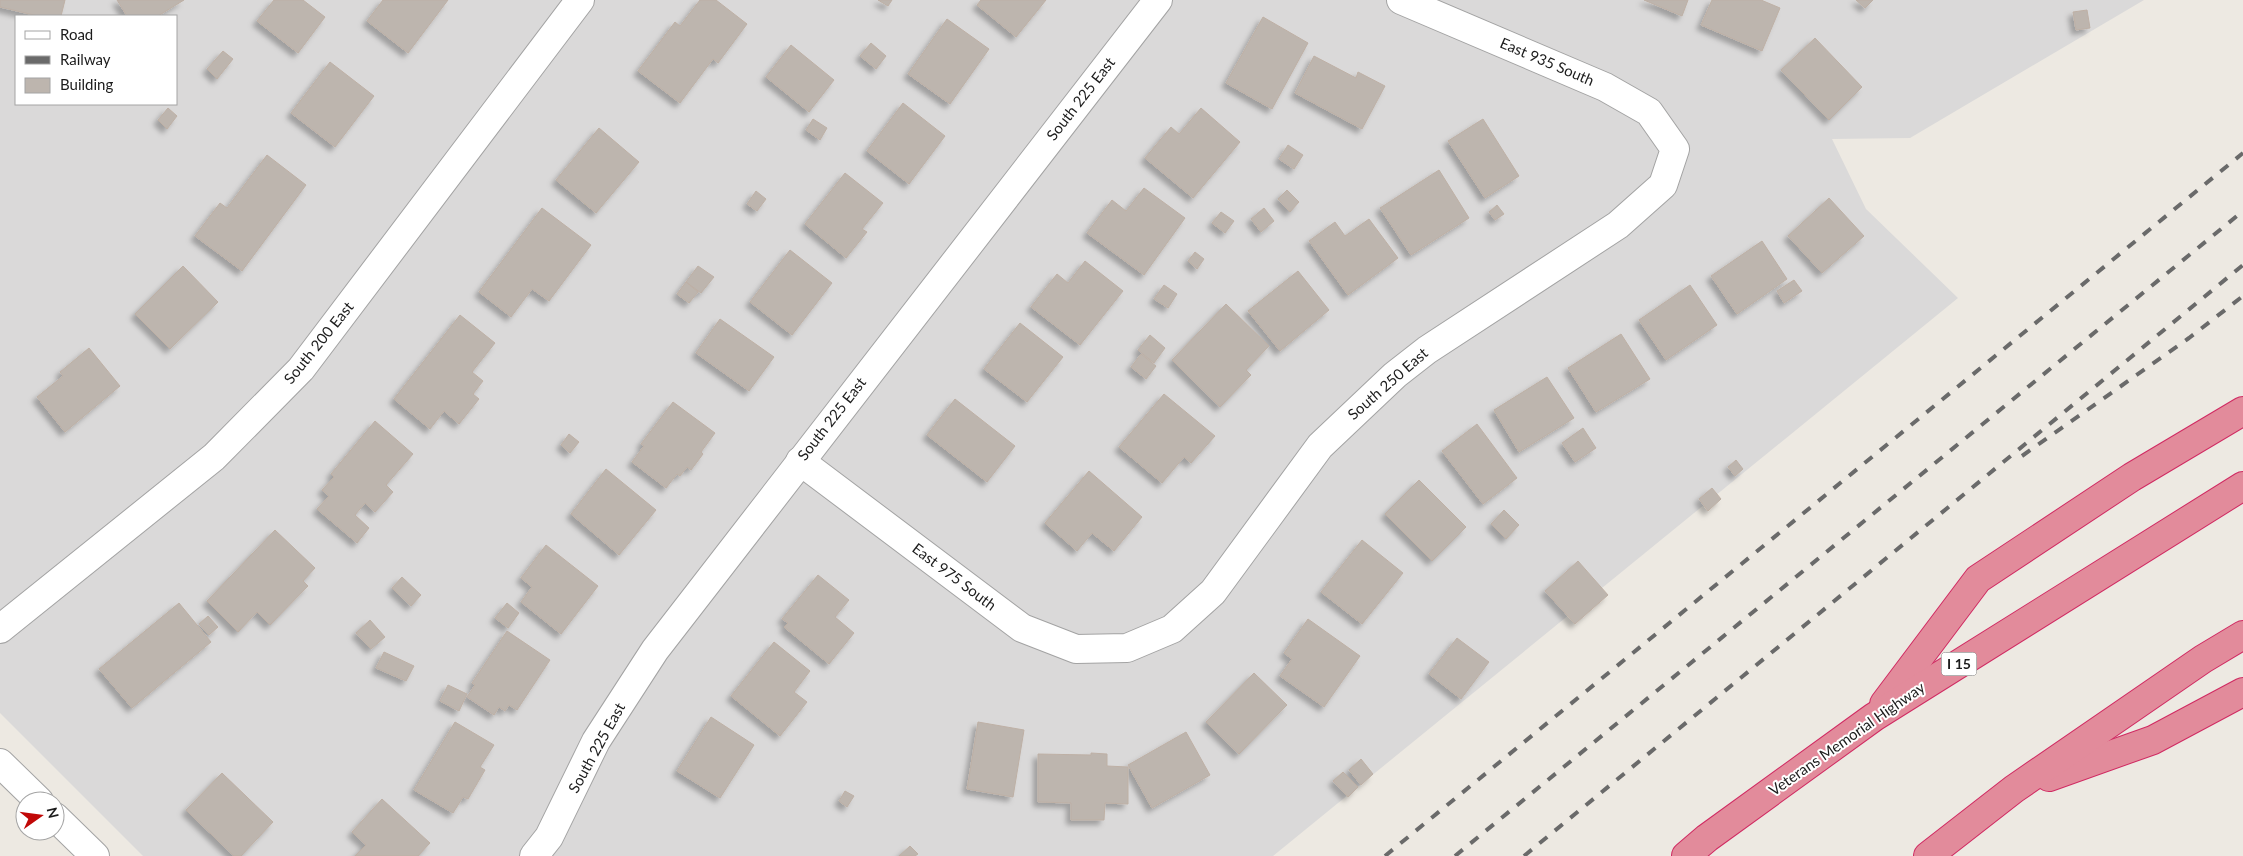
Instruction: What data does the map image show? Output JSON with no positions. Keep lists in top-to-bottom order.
{
  "streets": {
    "highway": ["I 15", "Veterans Memorial Highway"],
    "street": [
      "East 935 South",
      "South 225 East",
      "South 200 East",
      "South 250 East",
      "East 975 South"
    ]
  },
  "crossings": [
    ["East 935 South", "South 250 East"],
    ["South 225 East", "East 975 South"],
    ["South 250 East", "East 975 South"]
  ],
  "legend": ["Road", "Railway", "Building"],
  "north": "right"
}
